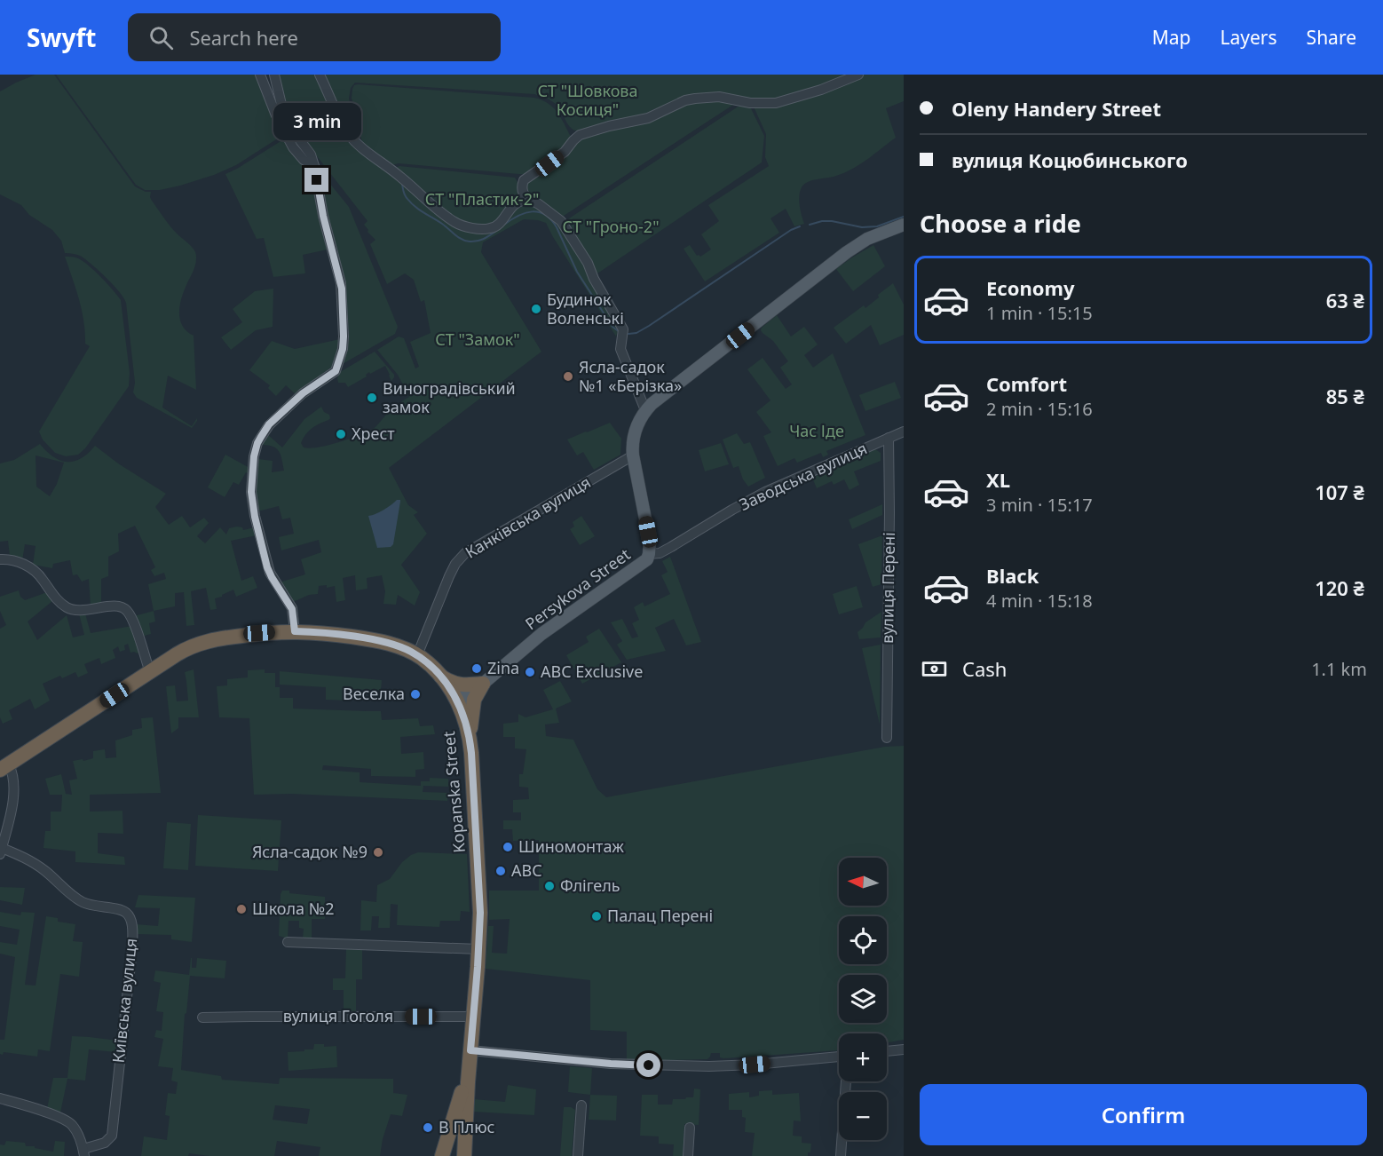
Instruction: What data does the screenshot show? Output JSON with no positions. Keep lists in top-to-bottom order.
{
  "streets": {
    "highway": ["Kopanska Street"],
    "main road": ["Persykova Street"],
    "street": [
      "Заводська вулиця",
      "Канківська вулиця",
      "вулиця Перені",
      "Київська вулиця",
      "вулиця Гоголя"
    ]
  },
  "crossings": [
    ["Заводська вулиця", "вулиця Перені"],
    ["Заводська вулиця", "Persykova Street"],
    ["Канківська вулиця", "Persykova Street"],
    ["Канківська вулиця", "Kopanska Street"],
    ["Persykova Street", "Kopanska Street"],
    ["Kopanska Street", "вулиця Гоголя"]
  ],
  "parks": [
    "СТ \"Шовкова Косиця\"",
    "СТ \"Пластик-2\"",
    "СТ \"Гроно-2\"",
    "СТ \"Замок\"",
    "Час Іде"
  ],
  "places": [
    "Будинок Воленські",
    "Ясла-садок №1 «Берізка»",
    "Виноградівський замок",
    "Хрест",
    "Zina",
    "ABC Exclusive",
    "Веселка",
    "Шиномонтаж",
    "Ясла-садок №9",
    "ABC",
    "Флігель",
    "Школа №2",
    "Палац Перені",
    "В Плюс"
  ],
  "north": "left",
  "page": {
    "header": "Swyft",
    "search": "Search here",
    "nav": ["Map", "Layers", "Share"],
    "banner": ["Oleny Handery Street", "вулиця Коцюбинського"],
    "bubble": "3 min",
    "heading": "Choose a ride",
    "list": [
      {
        "name": "Economy",
        "note": "1 min · 15:15",
        "value": "63 ₴"
      },
      {
        "name": "Comfort",
        "note": "2 min · 15:16",
        "value": "85 ₴"
      },
      {
        "name": "XL",
        "note": "3 min · 15:17",
        "value": "107 ₴"
      },
      {
        "name": "Black",
        "note": "4 min · 15:18",
        "value": "120 ₴"
      }
    ],
    "pay": ["Cash", "1.1 km"],
    "map_buttons": ["+", "−"],
    "buttons": "Confirm"
  }
}
